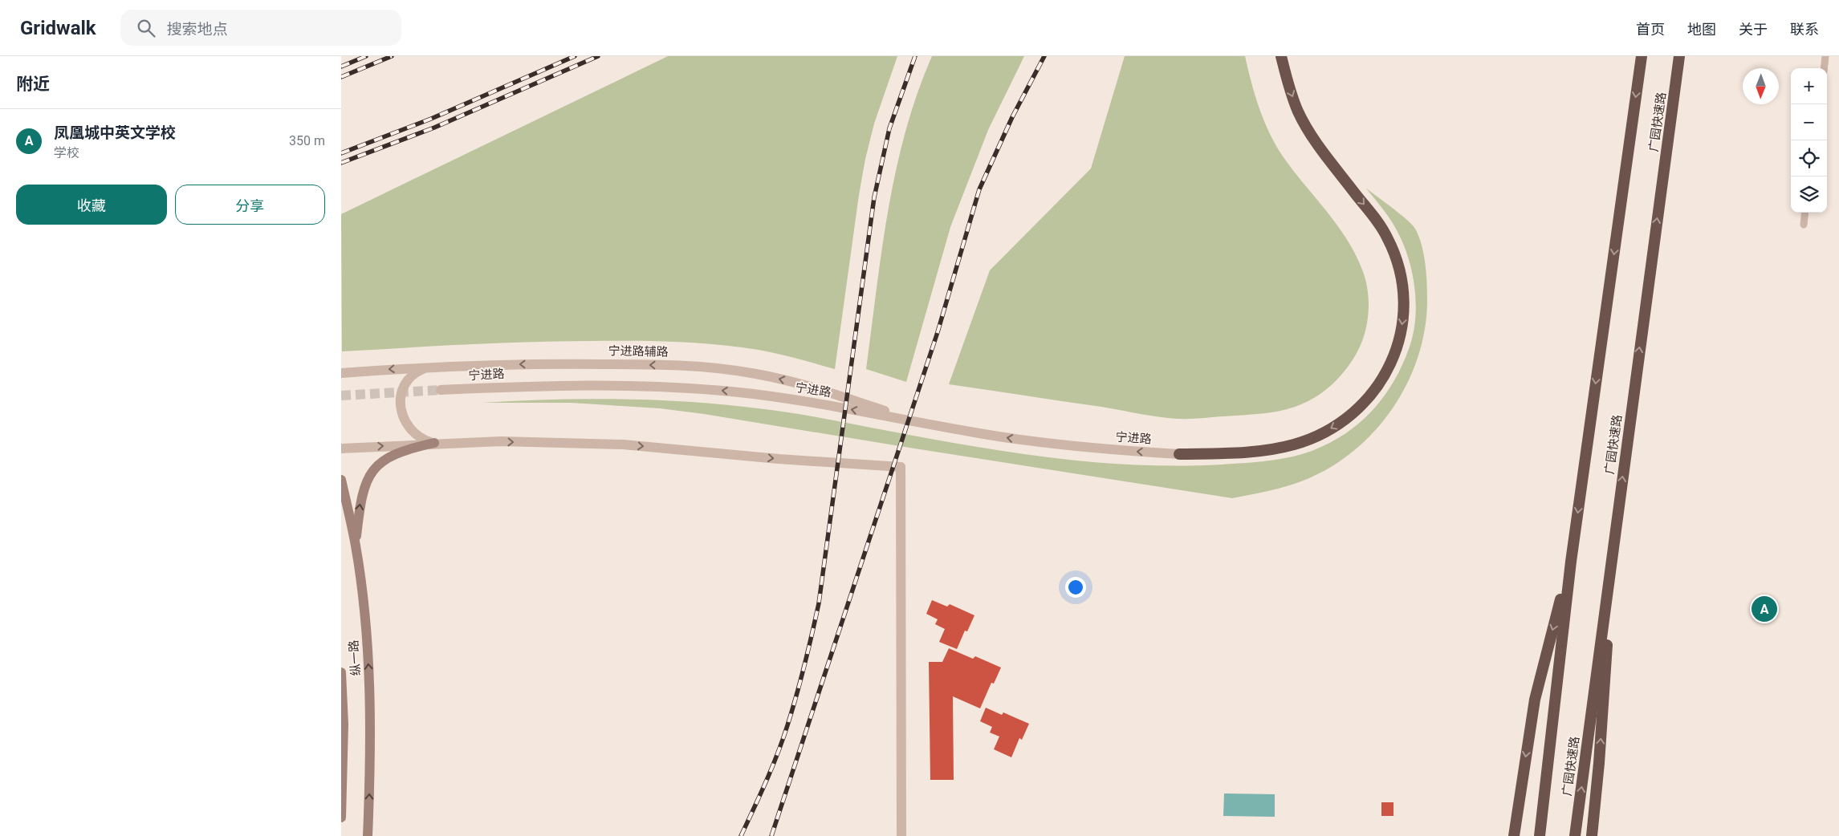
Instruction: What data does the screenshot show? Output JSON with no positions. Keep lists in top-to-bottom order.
{
  "streets": {
    "highway": ["广园快速路"],
    "main road": ["纵一路"],
    "street": ["宁进路辅路", "宁进路"]
  },
  "crossings": [
    ["宁进路辅路", "宁进路"]
  ],
  "one_way": ["宁进路辅路", "宁进路"],
  "north": "bottom",
  "page": {
    "header": "Gridwalk",
    "search": "搜索地点",
    "nav": [
      "首页",
      "地图",
      "关于",
      "联系"
    ],
    "heading": "附近",
    "map_buttons": ["+", "−"],
    "list": [
      {
        "mark": "A",
        "name": "凤凰城中英文学校",
        "note": "学校",
        "value": "350 m"
      }
    ],
    "buttons": ["收藏", "分享"],
    "pins": "A"
  }
}
